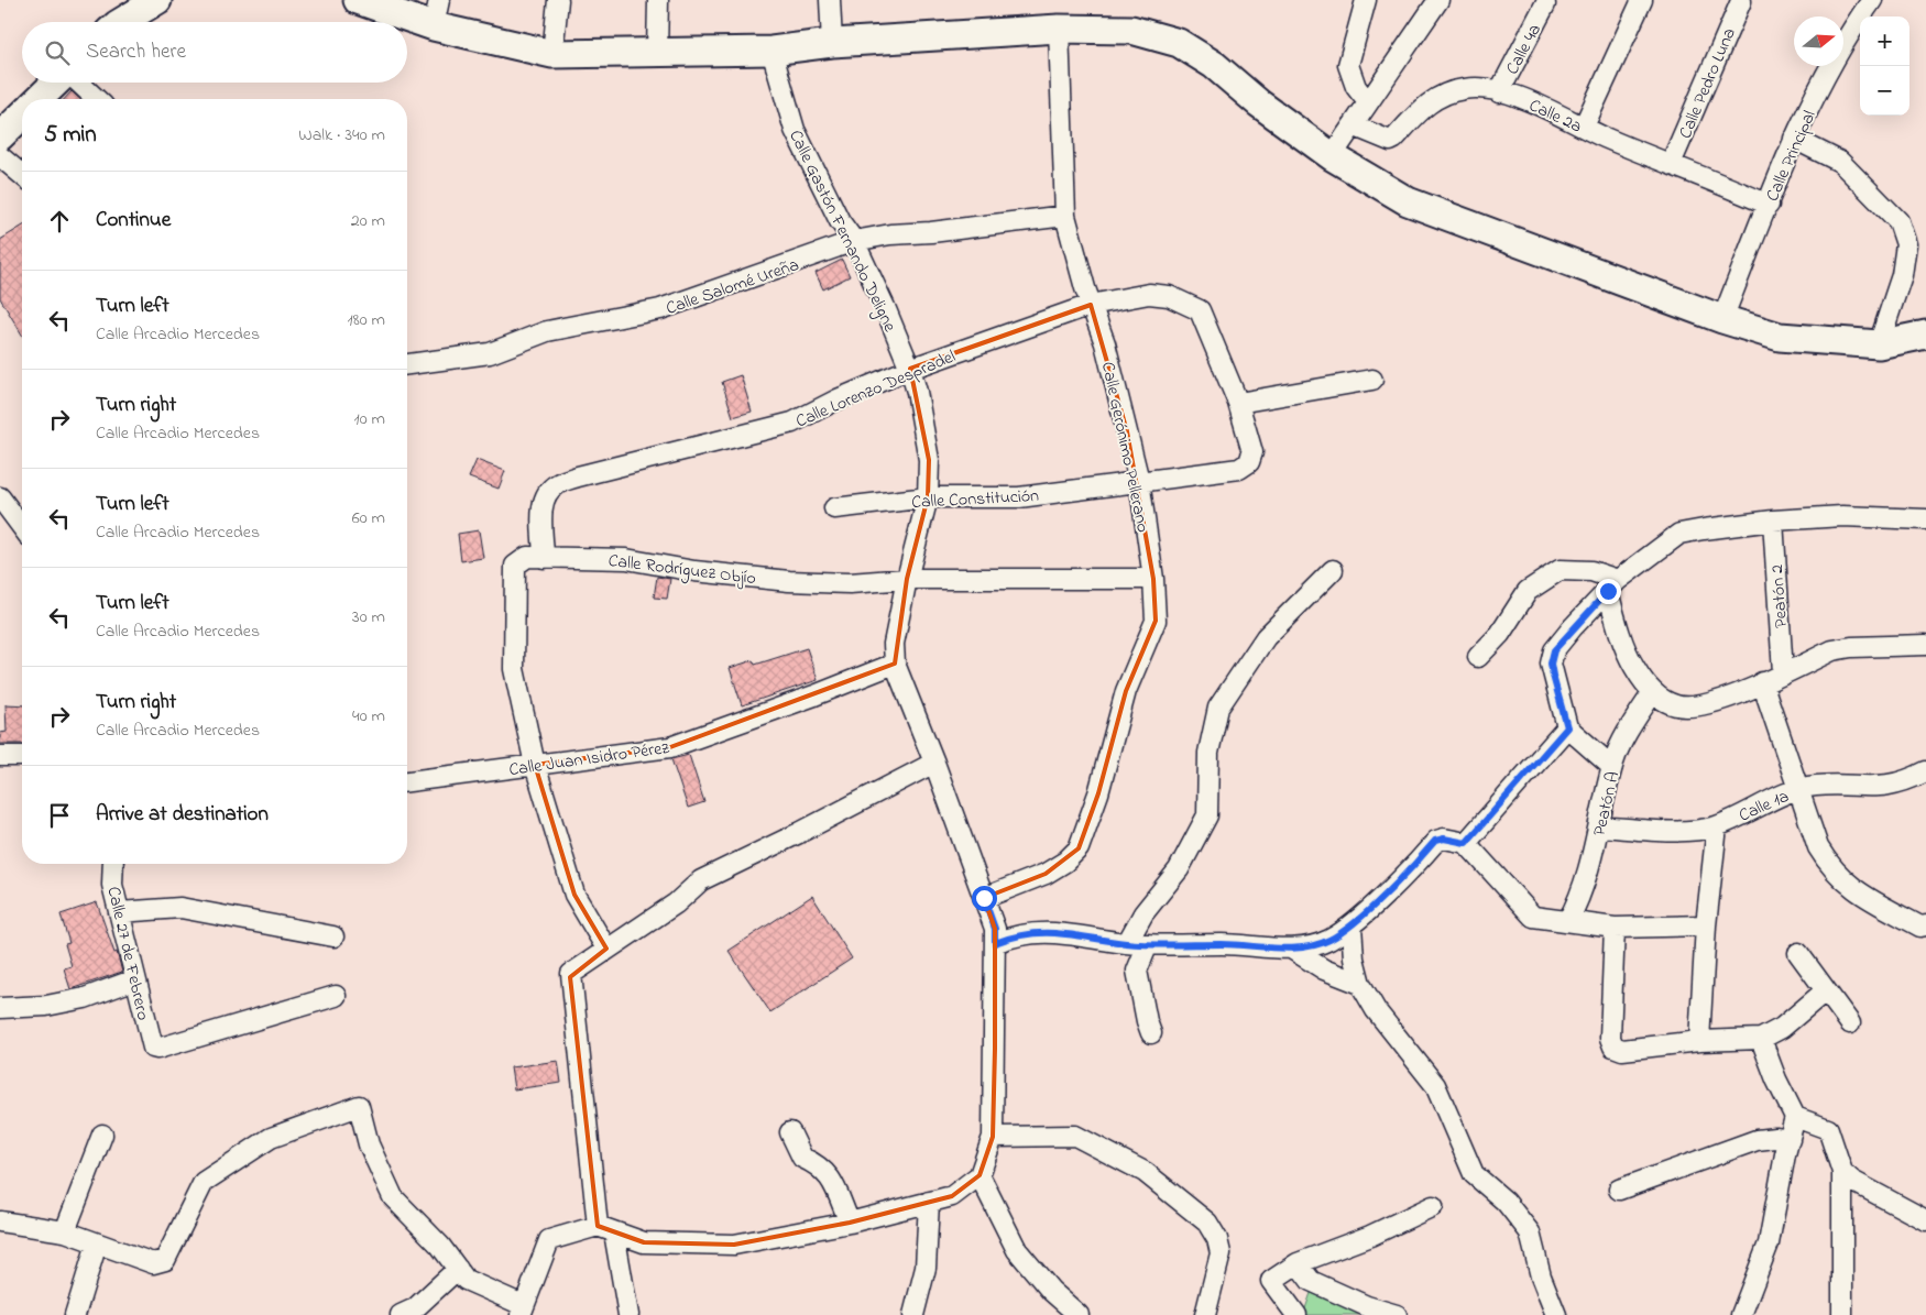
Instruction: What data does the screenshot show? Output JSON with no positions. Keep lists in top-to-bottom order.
{
  "streets": {
    "street": [
      "Calle 4a",
      "Calle Pedro Luna",
      "Calle 2a",
      "Calle Principal",
      "Calle Gastón Fernando Deligne",
      "Calle Salomé Ureña",
      "Calle Lorenzo Despradel",
      "Calle Gerónimo Pellerano",
      "Calle Constitución",
      "Calle Rodríguez Objío",
      "Peatón 2",
      "Calle Juan Isidro Pérez",
      "Peatón A",
      "Calle 1a",
      "Calle 27 de Febrero"
    ]
  },
  "crossings": [
    ["Calle 4a", "Calle 2a"],
    ["Calle Pedro Luna", "Calle 2a"],
    ["Calle 2a", "Calle Principal"],
    ["Calle Gastón Fernando Deligne", "Calle Salomé Ureña"],
    ["Calle Gastón Fernando Deligne", "Calle Lorenzo Despradel"],
    ["Calle Gastón Fernando Deligne", "Calle Gerónimo Pellerano"],
    ["Calle Gastón Fernando Deligne", "Calle Constitución"],
    ["Calle Gastón Fernando Deligne", "Calle Rodríguez Objío"],
    ["Calle Gastón Fernando Deligne", "Calle Juan Isidro Pérez"],
    ["Calle Salomé Ureña", "Calle Gerónimo Pellerano"],
    ["Calle Lorenzo Despradel", "Calle Gerónimo Pellerano"],
    ["Calle Lorenzo Despradel", "Calle Constitución"],
    ["Calle Lorenzo Despradel", "Calle Rodríguez Objío"],
    ["Calle Gerónimo Pellerano", "Calle Constitución"],
    ["Calle Gerónimo Pellerano", "Calle Rodríguez Objío"],
    ["Calle Rodríguez Objío", "Calle Juan Isidro Pérez"],
    ["Peatón 2", "Peatón A"],
    ["Peatón A", "Calle 1a"]
  ],
  "north": "right",
  "page": {
    "map_buttons": ["+", "−"],
    "search": "Search here",
    "heading": ["5 min", "Walk · 340 m"],
    "list": [
      ["Continue", "20 m"],
      ["Turn left", "Calle Arcadio Mercedes", "180 m"],
      ["Turn right", "Calle Arcadio Mercedes", "10 m"],
      ["Turn left", "Calle Arcadio Mercedes", "60 m"],
      ["Turn left", "Calle Arcadio Mercedes", "30 m"],
      ["Turn right", "Calle Arcadio Mercedes", "40 m"],
      "Arrive at destination"
    ]
  }
}
